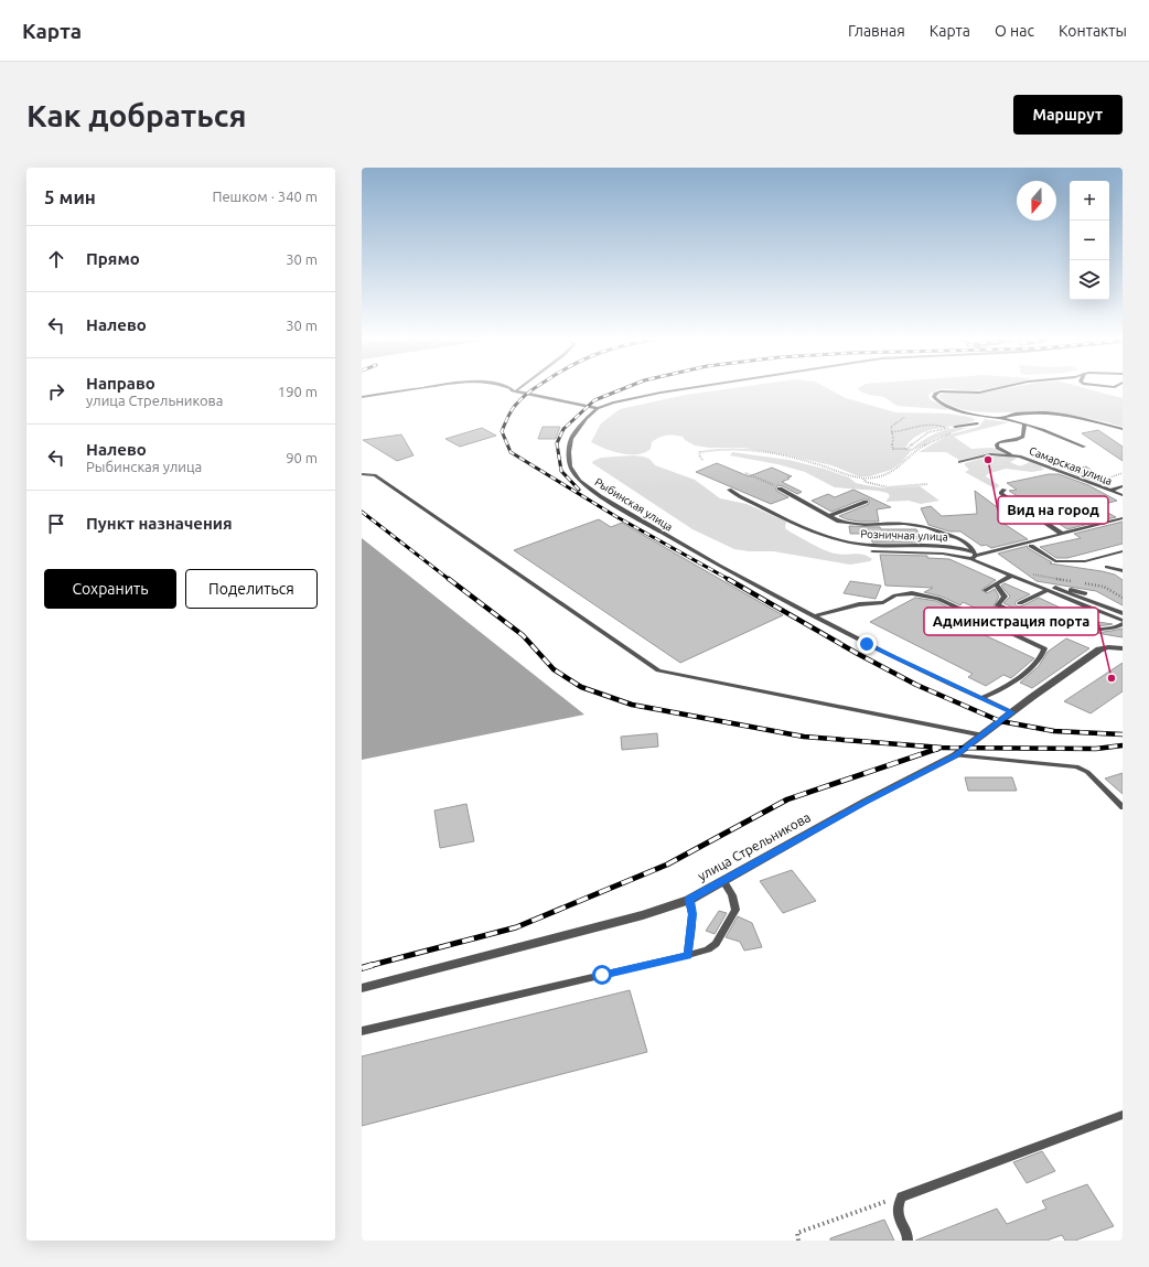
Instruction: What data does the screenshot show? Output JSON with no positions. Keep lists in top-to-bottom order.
{
  "streets": {
    "street": ["улица Стрельникова"],
    "lane": ["Самарская улица", "Рыбинская улица", "Розничная улица"]
  },
  "crossings": [
    ["Рыбинская улица", "улица Стрельникова"]
  ],
  "places": ["Вид на город", "Администрация порта"],
  "north": "bottom",
  "page": {
    "header": "Карта",
    "nav": [
      "Главная",
      "Карта",
      "О нас",
      "Контакты"
    ],
    "buttons": [
      "Маршрут",
      ["Сохранить", "Поделиться"]
    ],
    "title": "Как добраться",
    "heading": ["5 мин", "Пешком · 340 m"],
    "map_buttons": ["+", "−"],
    "list": [
      ["Прямо", "30 m"],
      ["Налево", "30 m"],
      ["Направо", "улица Стрельникова", "190 m"],
      ["Налево", "Рыбинская улица", "90 m"],
      "Пункт назначения"
    ]
  }
}
